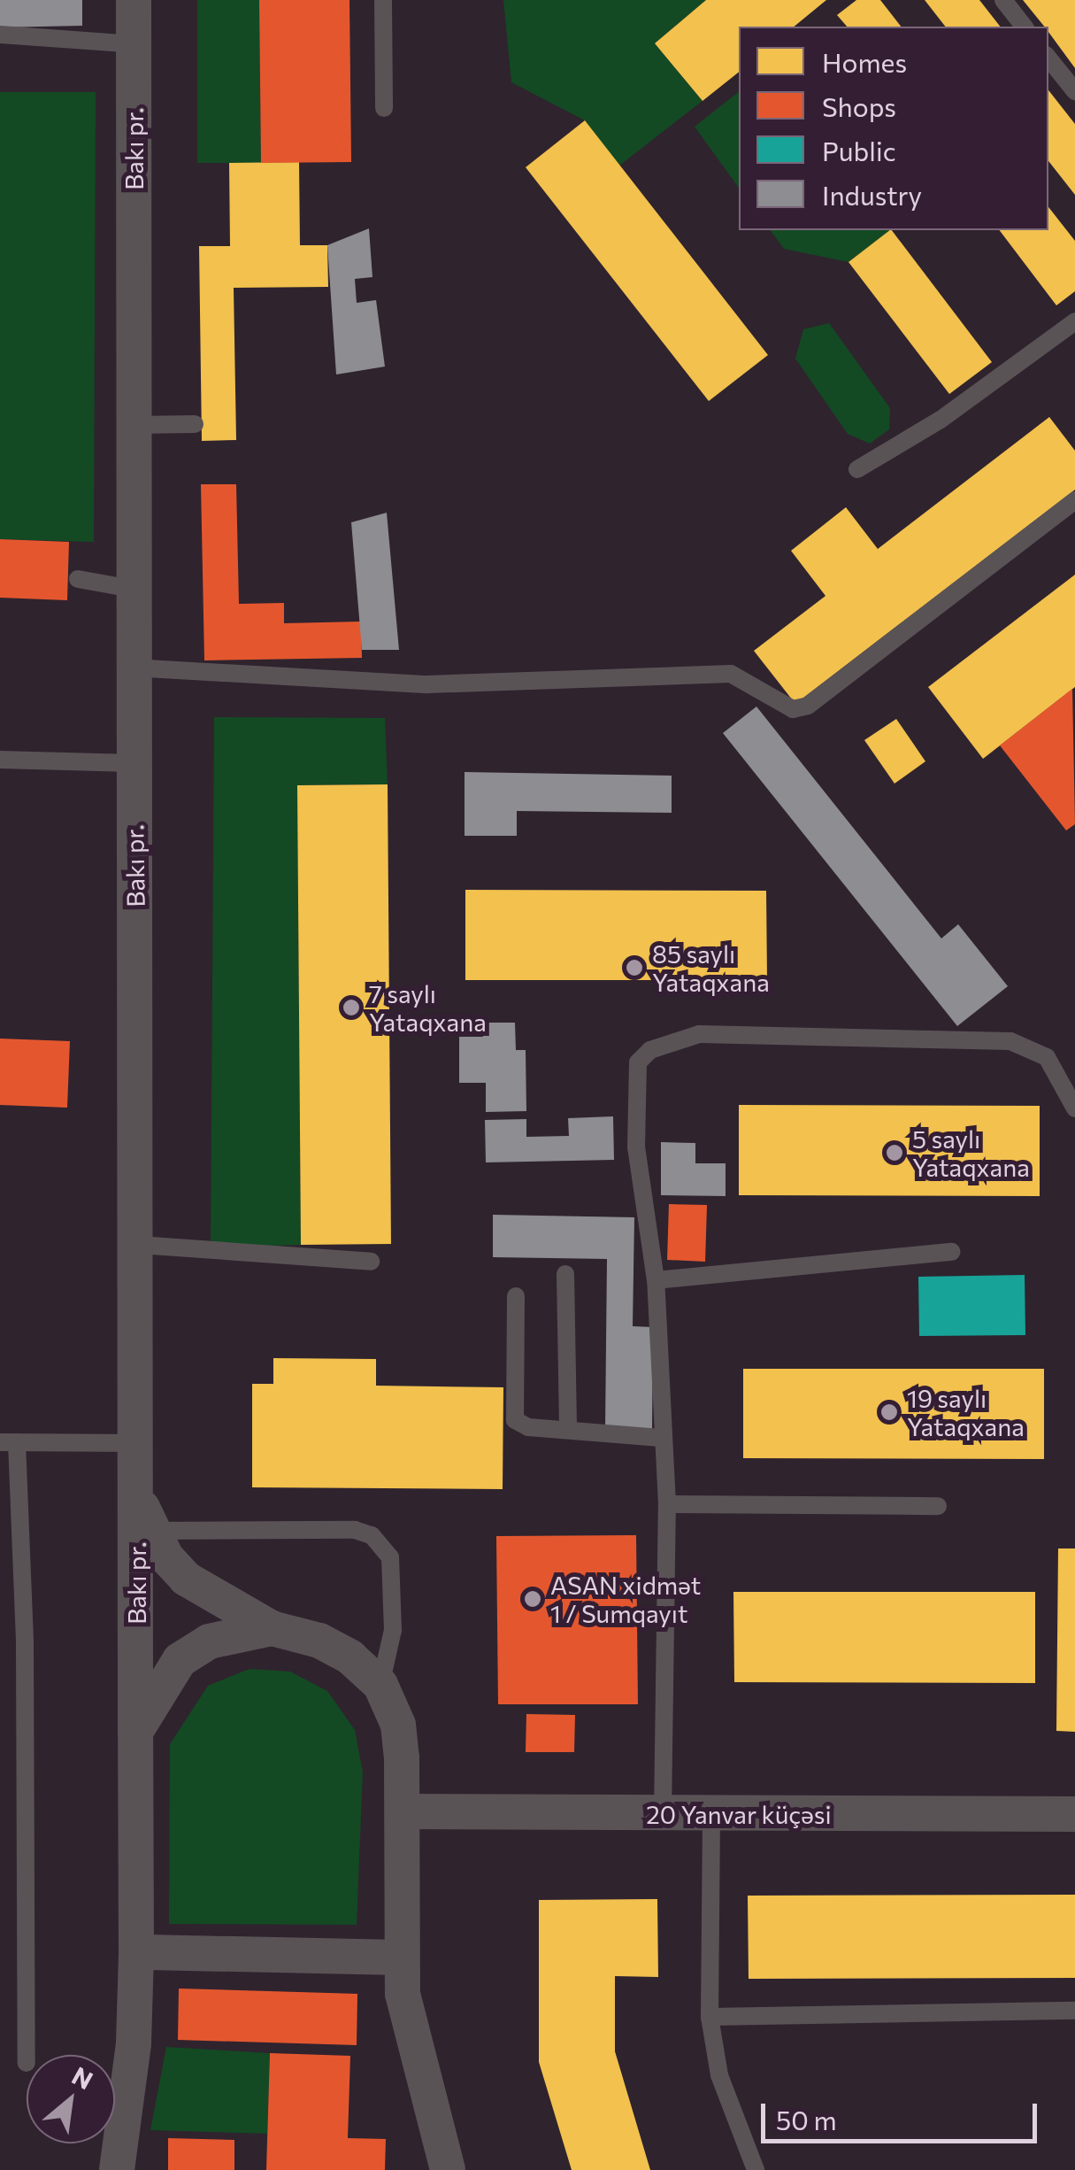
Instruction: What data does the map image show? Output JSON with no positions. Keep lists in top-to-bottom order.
{
  "streets": {
    "street": ["Bakı pr.", "20 Yanvar küçəsi"]
  },
  "places": [
    "85 saylı Yataqxana",
    "7 saylı Yataqxana",
    "5 saylı Yataqxana",
    "19 saylı Yataqxana",
    "ASAN xidmət 1 / Sumqayıt"
  ],
  "legend": [
    "Homes",
    "Shops",
    "Public",
    "Industry"
  ],
  "scale_bar": "50 m",
  "north": "top right"
}
